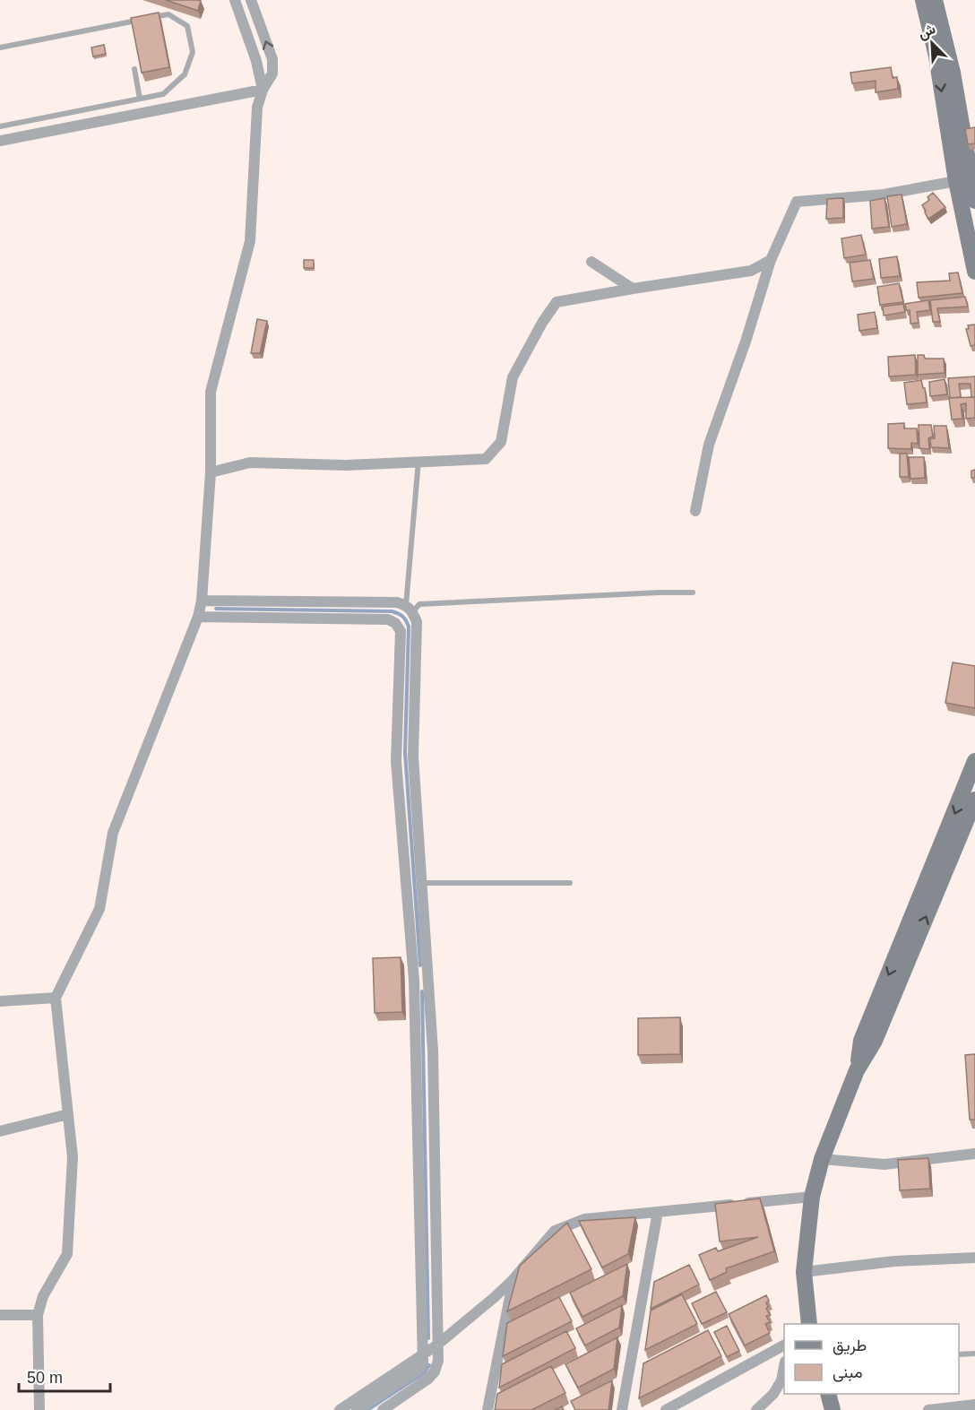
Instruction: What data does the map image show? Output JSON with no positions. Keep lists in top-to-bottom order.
{
  "legend": ["طريق", "مبنى"],
  "scale_bar": "50 m",
  "north": "top left"
}
